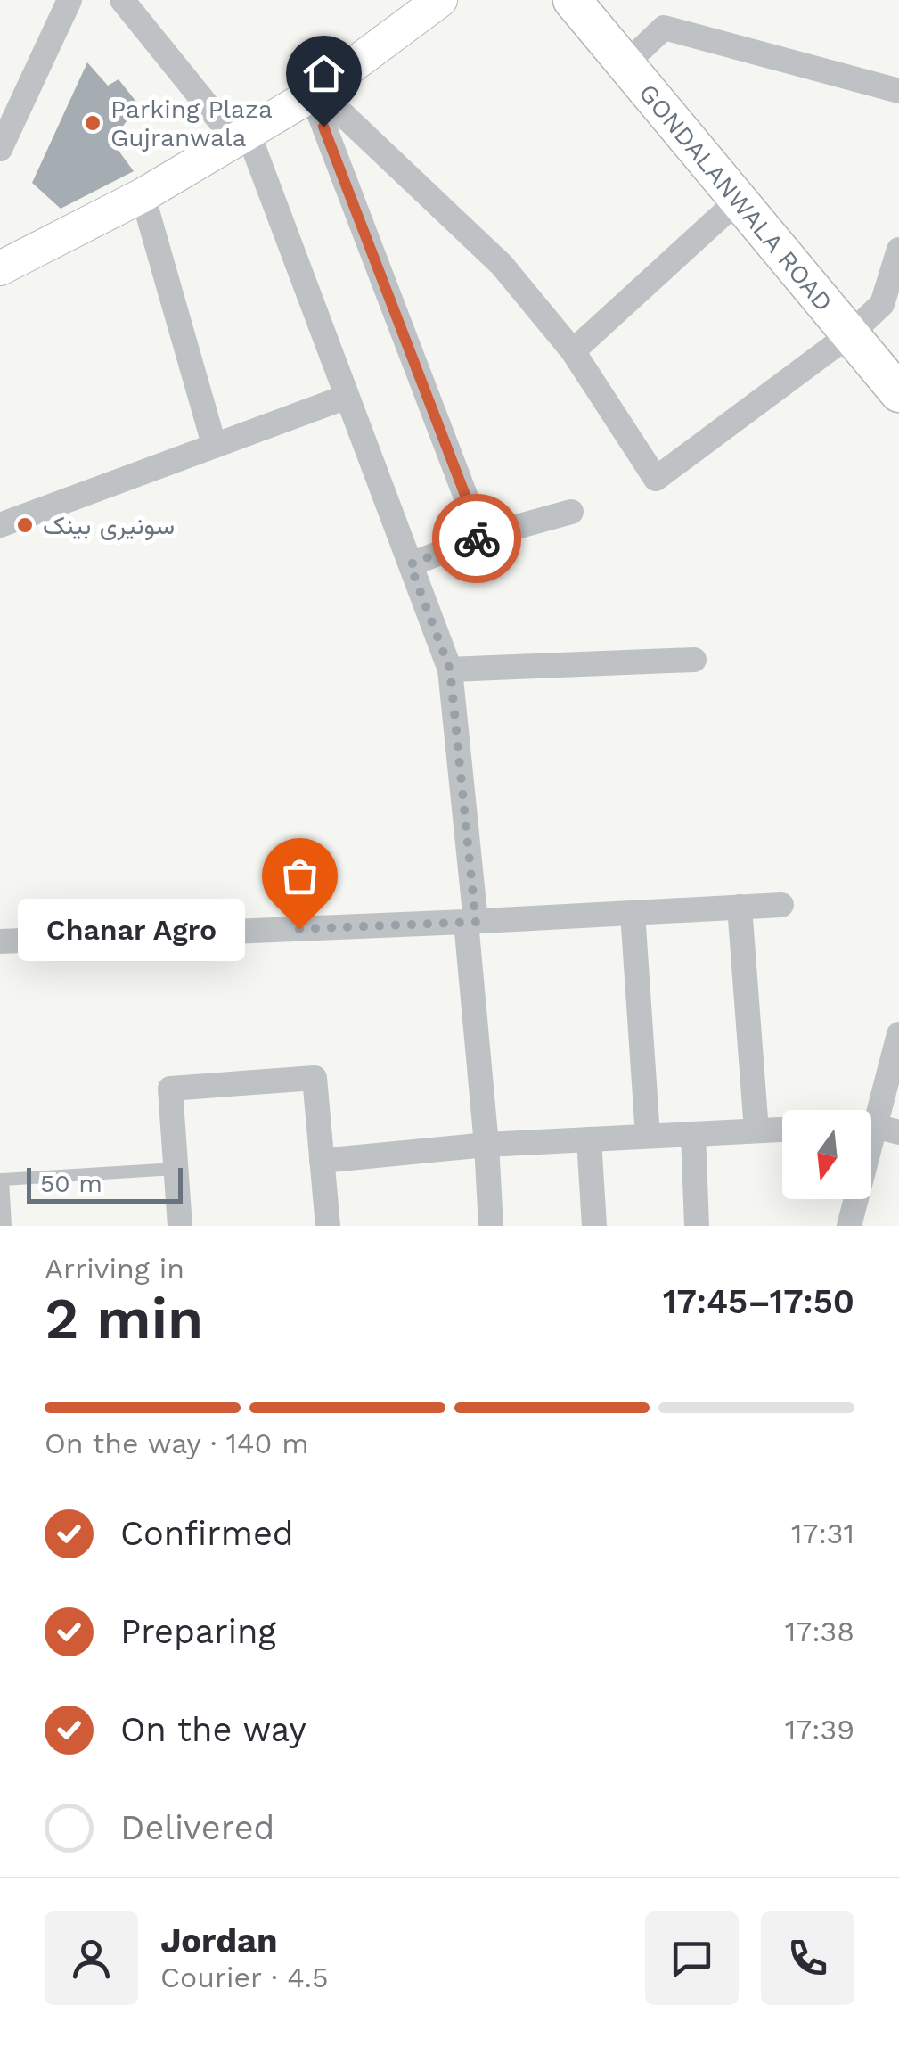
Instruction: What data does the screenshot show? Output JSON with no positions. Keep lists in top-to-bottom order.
{
  "streets": {
    "main road": ["GONDALANWALA ROAD"]
  },
  "places": ["Parking Plaza Gujranwala", "سونیری بینک", "Chanar Agro"],
  "scale_bar": "50 m",
  "north": "bottom",
  "page": {
    "bubble": "Chanar Agro",
    "scale": "50 m",
    "heading": ["2 min", "Arriving in", "17:45–17:50"],
    "panel": ["Jordan", "Courier · 4.5"],
    "bar": "On the way · 140 m",
    "list": [
      ["Confirmed", "17:31"],
      ["Preparing", "17:38"],
      ["On the way", "17:39"],
      "Delivered"
    ]
  }
}
